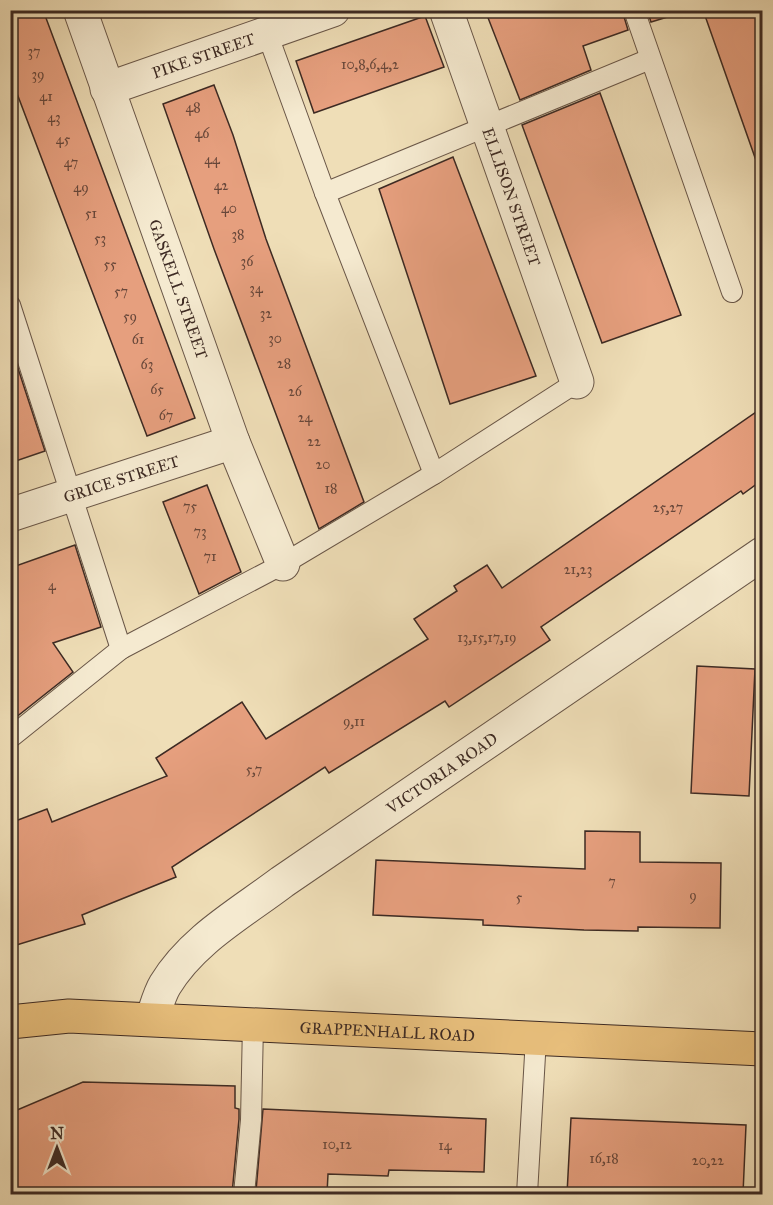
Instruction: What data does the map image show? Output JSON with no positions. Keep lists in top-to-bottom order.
{
  "streets": {
    "main road": ["GRAPPENHALL ROAD"],
    "street": [
      "PIKE STREET",
      "ELLISON STREET",
      "GASKELL STREET",
      "GRICE STREET",
      "VICTORIA ROAD"
    ]
  },
  "crossings": [
    ["PIKE STREET", "GASKELL STREET"],
    ["GASKELL STREET", "GRICE STREET"],
    ["VICTORIA ROAD", "GRAPPENHALL ROAD"]
  ],
  "house_numbers": [
    "37",
    "10,8,6,4,2",
    "39",
    "41",
    "48",
    "43",
    "46",
    "45",
    "44",
    "47",
    "42",
    "49",
    "40",
    "51",
    "38",
    "53",
    "36",
    "55",
    "34",
    "57",
    "32",
    "59",
    "30",
    "61",
    "28",
    "63",
    "65",
    "26",
    "67",
    "24",
    "22",
    "20",
    "18",
    "75",
    "25,27",
    "73",
    "71",
    "21,23",
    "4",
    "13,15,17,19",
    "9,11",
    "5,7",
    "7",
    "9",
    "5",
    "10,12",
    "14",
    "16,18",
    "20,22"
  ],
  "north": "top"
}
